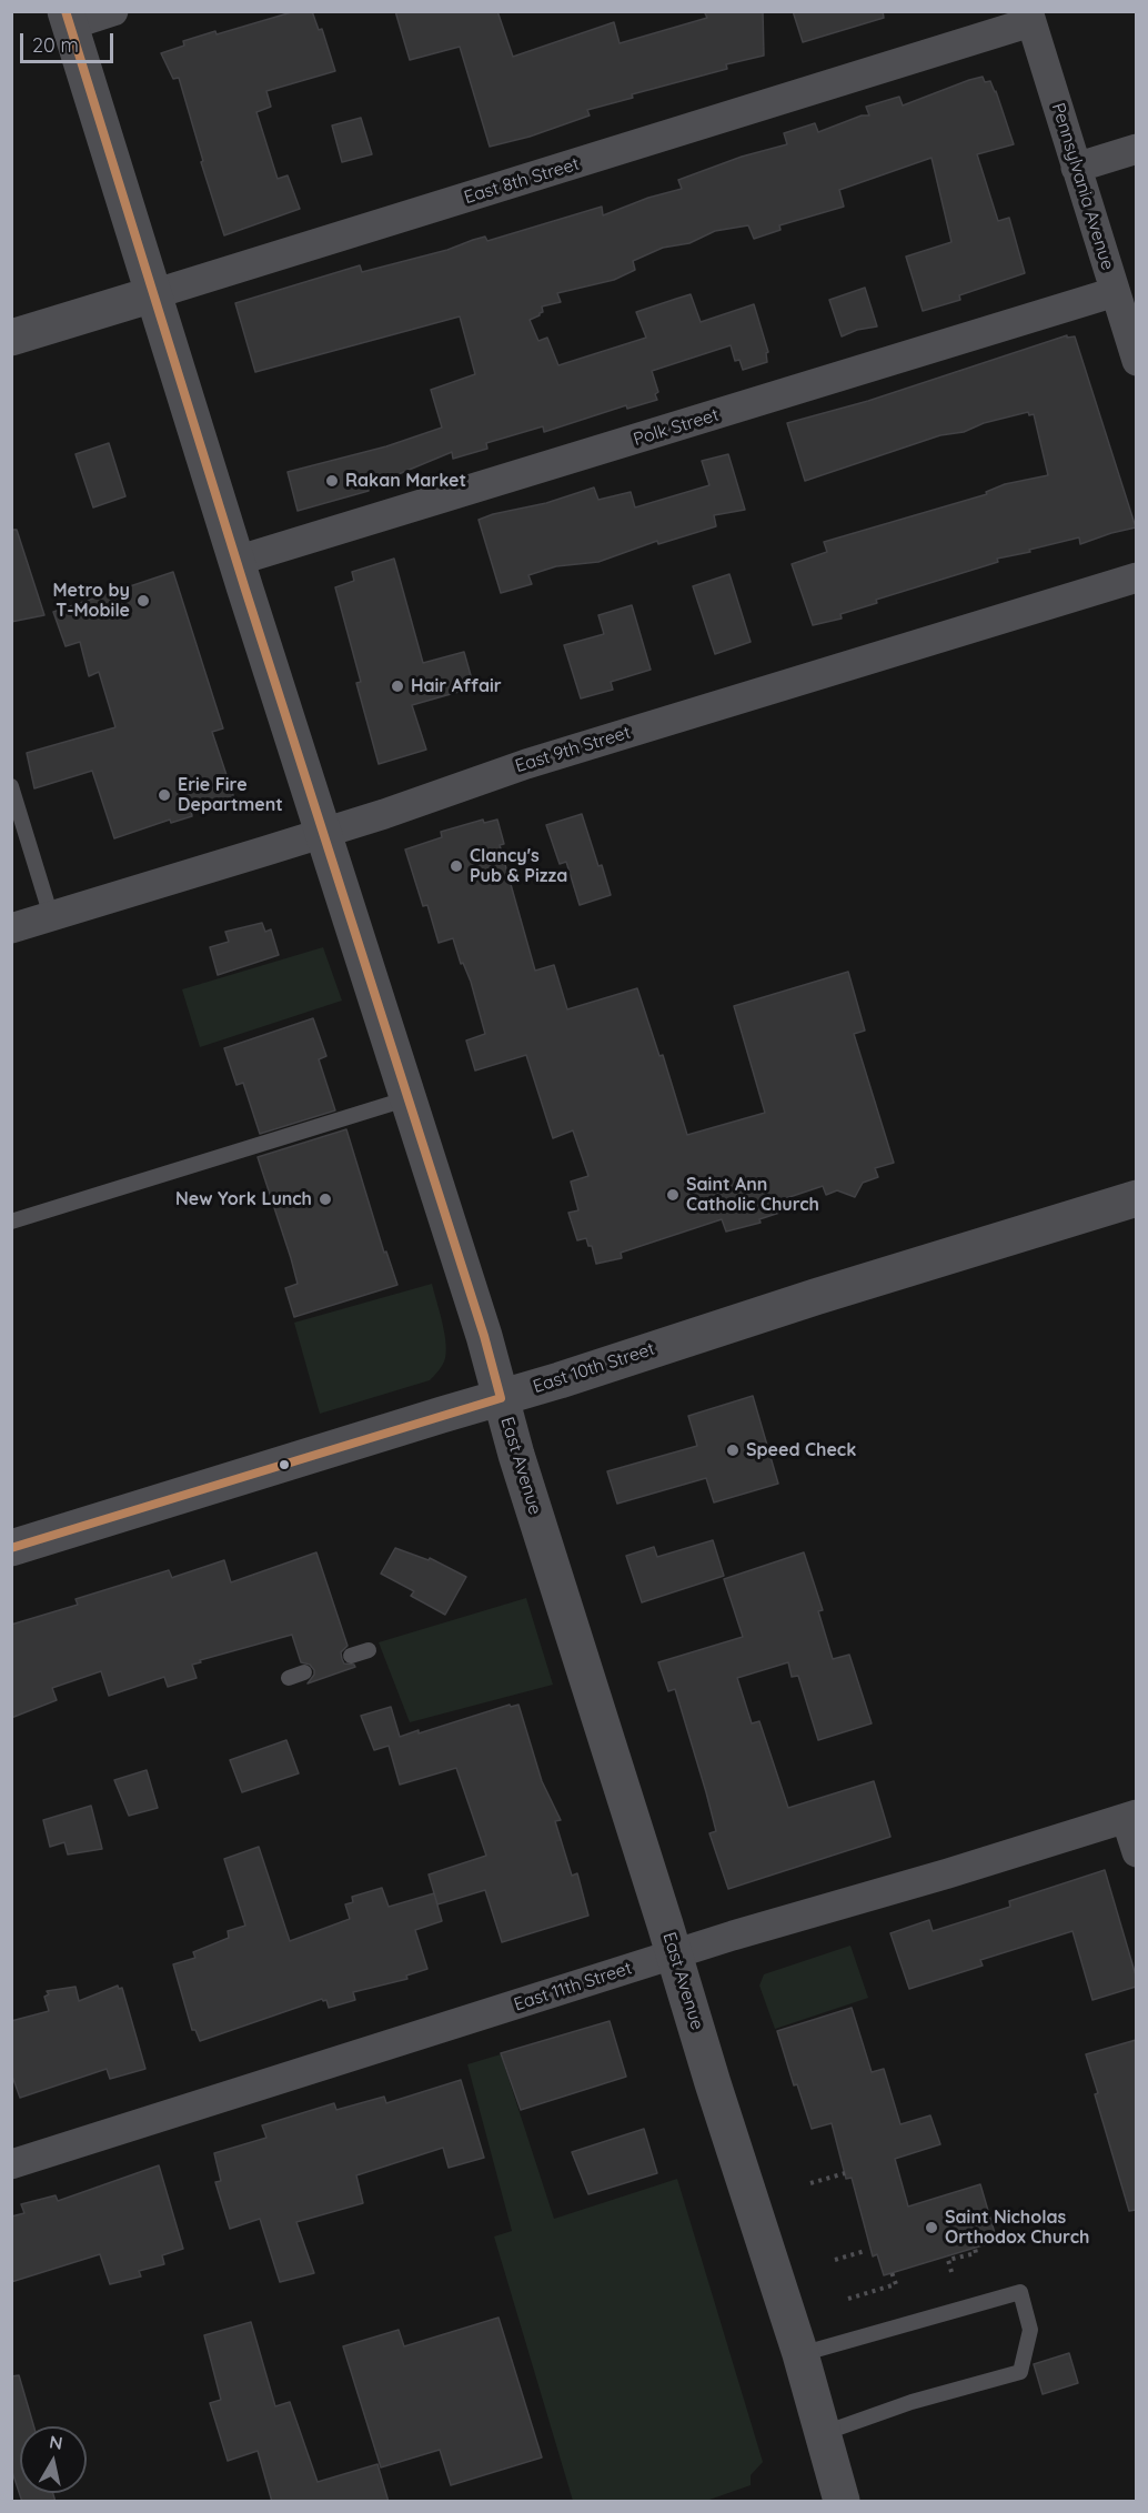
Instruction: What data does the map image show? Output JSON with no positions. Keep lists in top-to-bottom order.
{
  "streets": {
    "street": [
      "East 8th Street",
      "Pennsylvania Avenue",
      "Polk Street",
      "East 9th Street",
      "East 10th Street",
      "East Avenue",
      "East 11th Street"
    ]
  },
  "crossings": [
    ["East 8th Street", "Pennsylvania Avenue"],
    ["East 8th Street", "East Avenue"],
    ["Pennsylvania Avenue", "Polk Street"],
    ["Polk Street", "East Avenue"],
    ["East 9th Street", "East Avenue"],
    ["East 10th Street", "East Avenue"],
    ["East Avenue", "East 11th Street"]
  ],
  "places": [
    "Rakan Market",
    "Metro by T-Mobile",
    "Hair Affair",
    "Erie Fire Department",
    "Clancy's Pub & Pizza",
    "Saint Ann Catholic Church",
    "New York Lunch",
    "Speed Check",
    "Saint Nicholas Orthodox Church"
  ],
  "scale_bar": "20 m",
  "north": "top"
}
